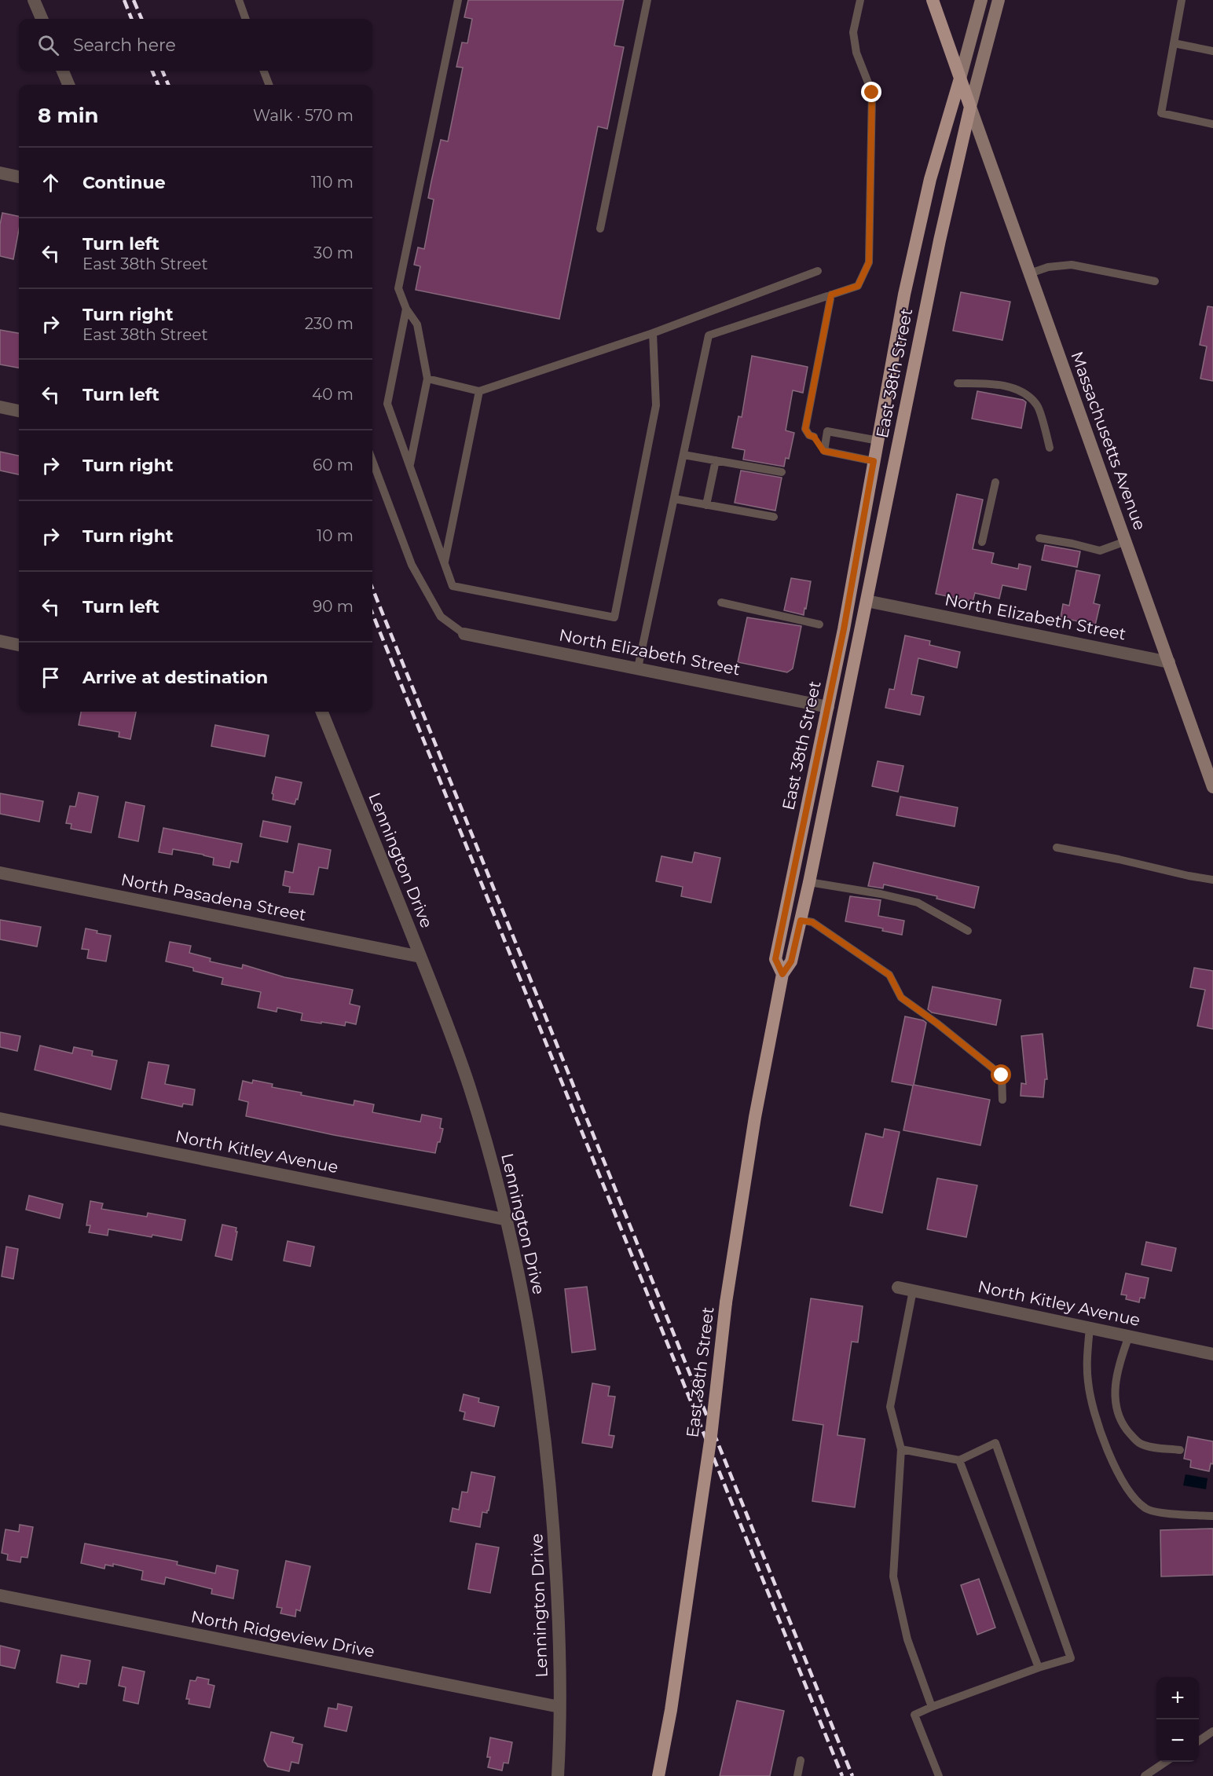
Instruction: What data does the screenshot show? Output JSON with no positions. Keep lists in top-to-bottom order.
{
  "streets": {
    "main road": ["East 38th Street", "Massachusetts Avenue"],
    "street": [
      "North Elizabeth Street",
      "Lennington Drive",
      "North Pasadena Street",
      "North Kitley Avenue",
      "North Ridgeview Drive"
    ]
  },
  "crossings": [
    ["East 38th Street", "Massachusetts Avenue"],
    ["East 38th Street", "North Elizabeth Street"],
    ["Massachusetts Avenue", "North Elizabeth Street"],
    ["Lennington Drive", "North Pasadena Street"],
    ["Lennington Drive", "North Kitley Avenue"],
    ["Lennington Drive", "North Ridgeview Drive"]
  ],
  "page": {
    "search": "Search here",
    "heading": ["8 min", "Walk · 570 m"],
    "list": [
      ["Continue", "110 m"],
      ["Turn left", "East 38th Street", "30 m"],
      ["Turn right", "East 38th Street", "230 m"],
      ["Turn left", "40 m"],
      ["Turn right", "60 m"],
      ["Turn right", "10 m"],
      ["Turn left", "90 m"],
      "Arrive at destination"
    ],
    "map_buttons": ["+", "−"]
  }
}
